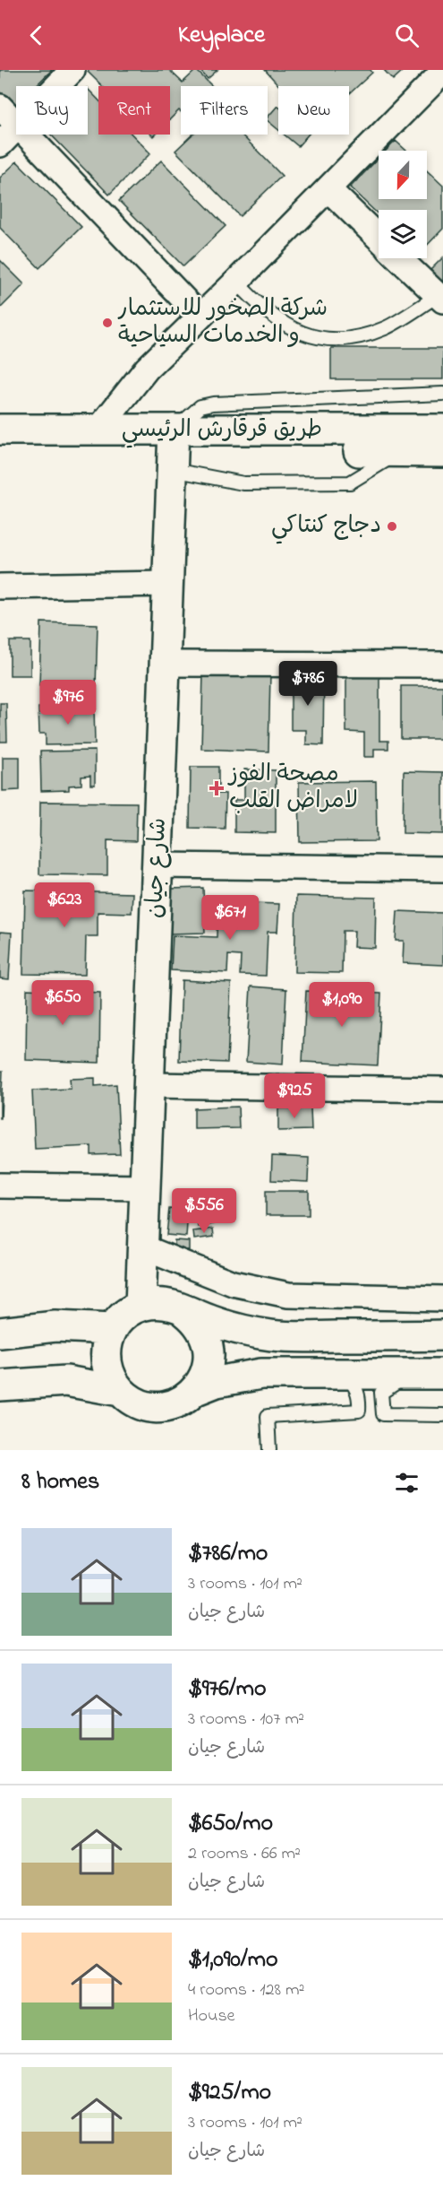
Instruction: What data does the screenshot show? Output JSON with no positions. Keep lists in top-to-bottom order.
{
  "streets": {
    "street": ["طريق قرقارش الرئيسي", "شارع جيان"]
  },
  "crossings": [
    ["طريق قرقارش الرئيسي", "شارع جيان"]
  ],
  "places": {
    "other": ["شركة الصخور للاستثمار و الخدمات السياحية", "دجاج كنتاكي"],
    "health": ["مصحة الفوز لامراض القلب"]
  },
  "north": "bottom",
  "page": {
    "header": "Keyplace",
    "chip": [
      "Buy",
      "Rent",
      "Filters",
      "New"
    ],
    "price": [
      "$786",
      "$976",
      "$623",
      "$671",
      "$650",
      "$1,090",
      "$925",
      "$556"
    ],
    "heading": "8 homes",
    "list": [
      {
        "name": "$786/mo",
        "note": "3 rooms · 101 m² · شارع جيان"
      },
      {
        "name": "$976/mo",
        "note": "3 rooms · 107 m² · شارع جيان"
      },
      {
        "name": "$650/mo",
        "note": "2 rooms · 66 m² · شارع جيان"
      },
      {
        "name": "$1,090/mo",
        "note": "4 rooms · 128 m² · House"
      },
      {
        "name": "$925/mo",
        "note": "3 rooms · 101 m² · شارع جيان"
      }
    ]
  }
}
